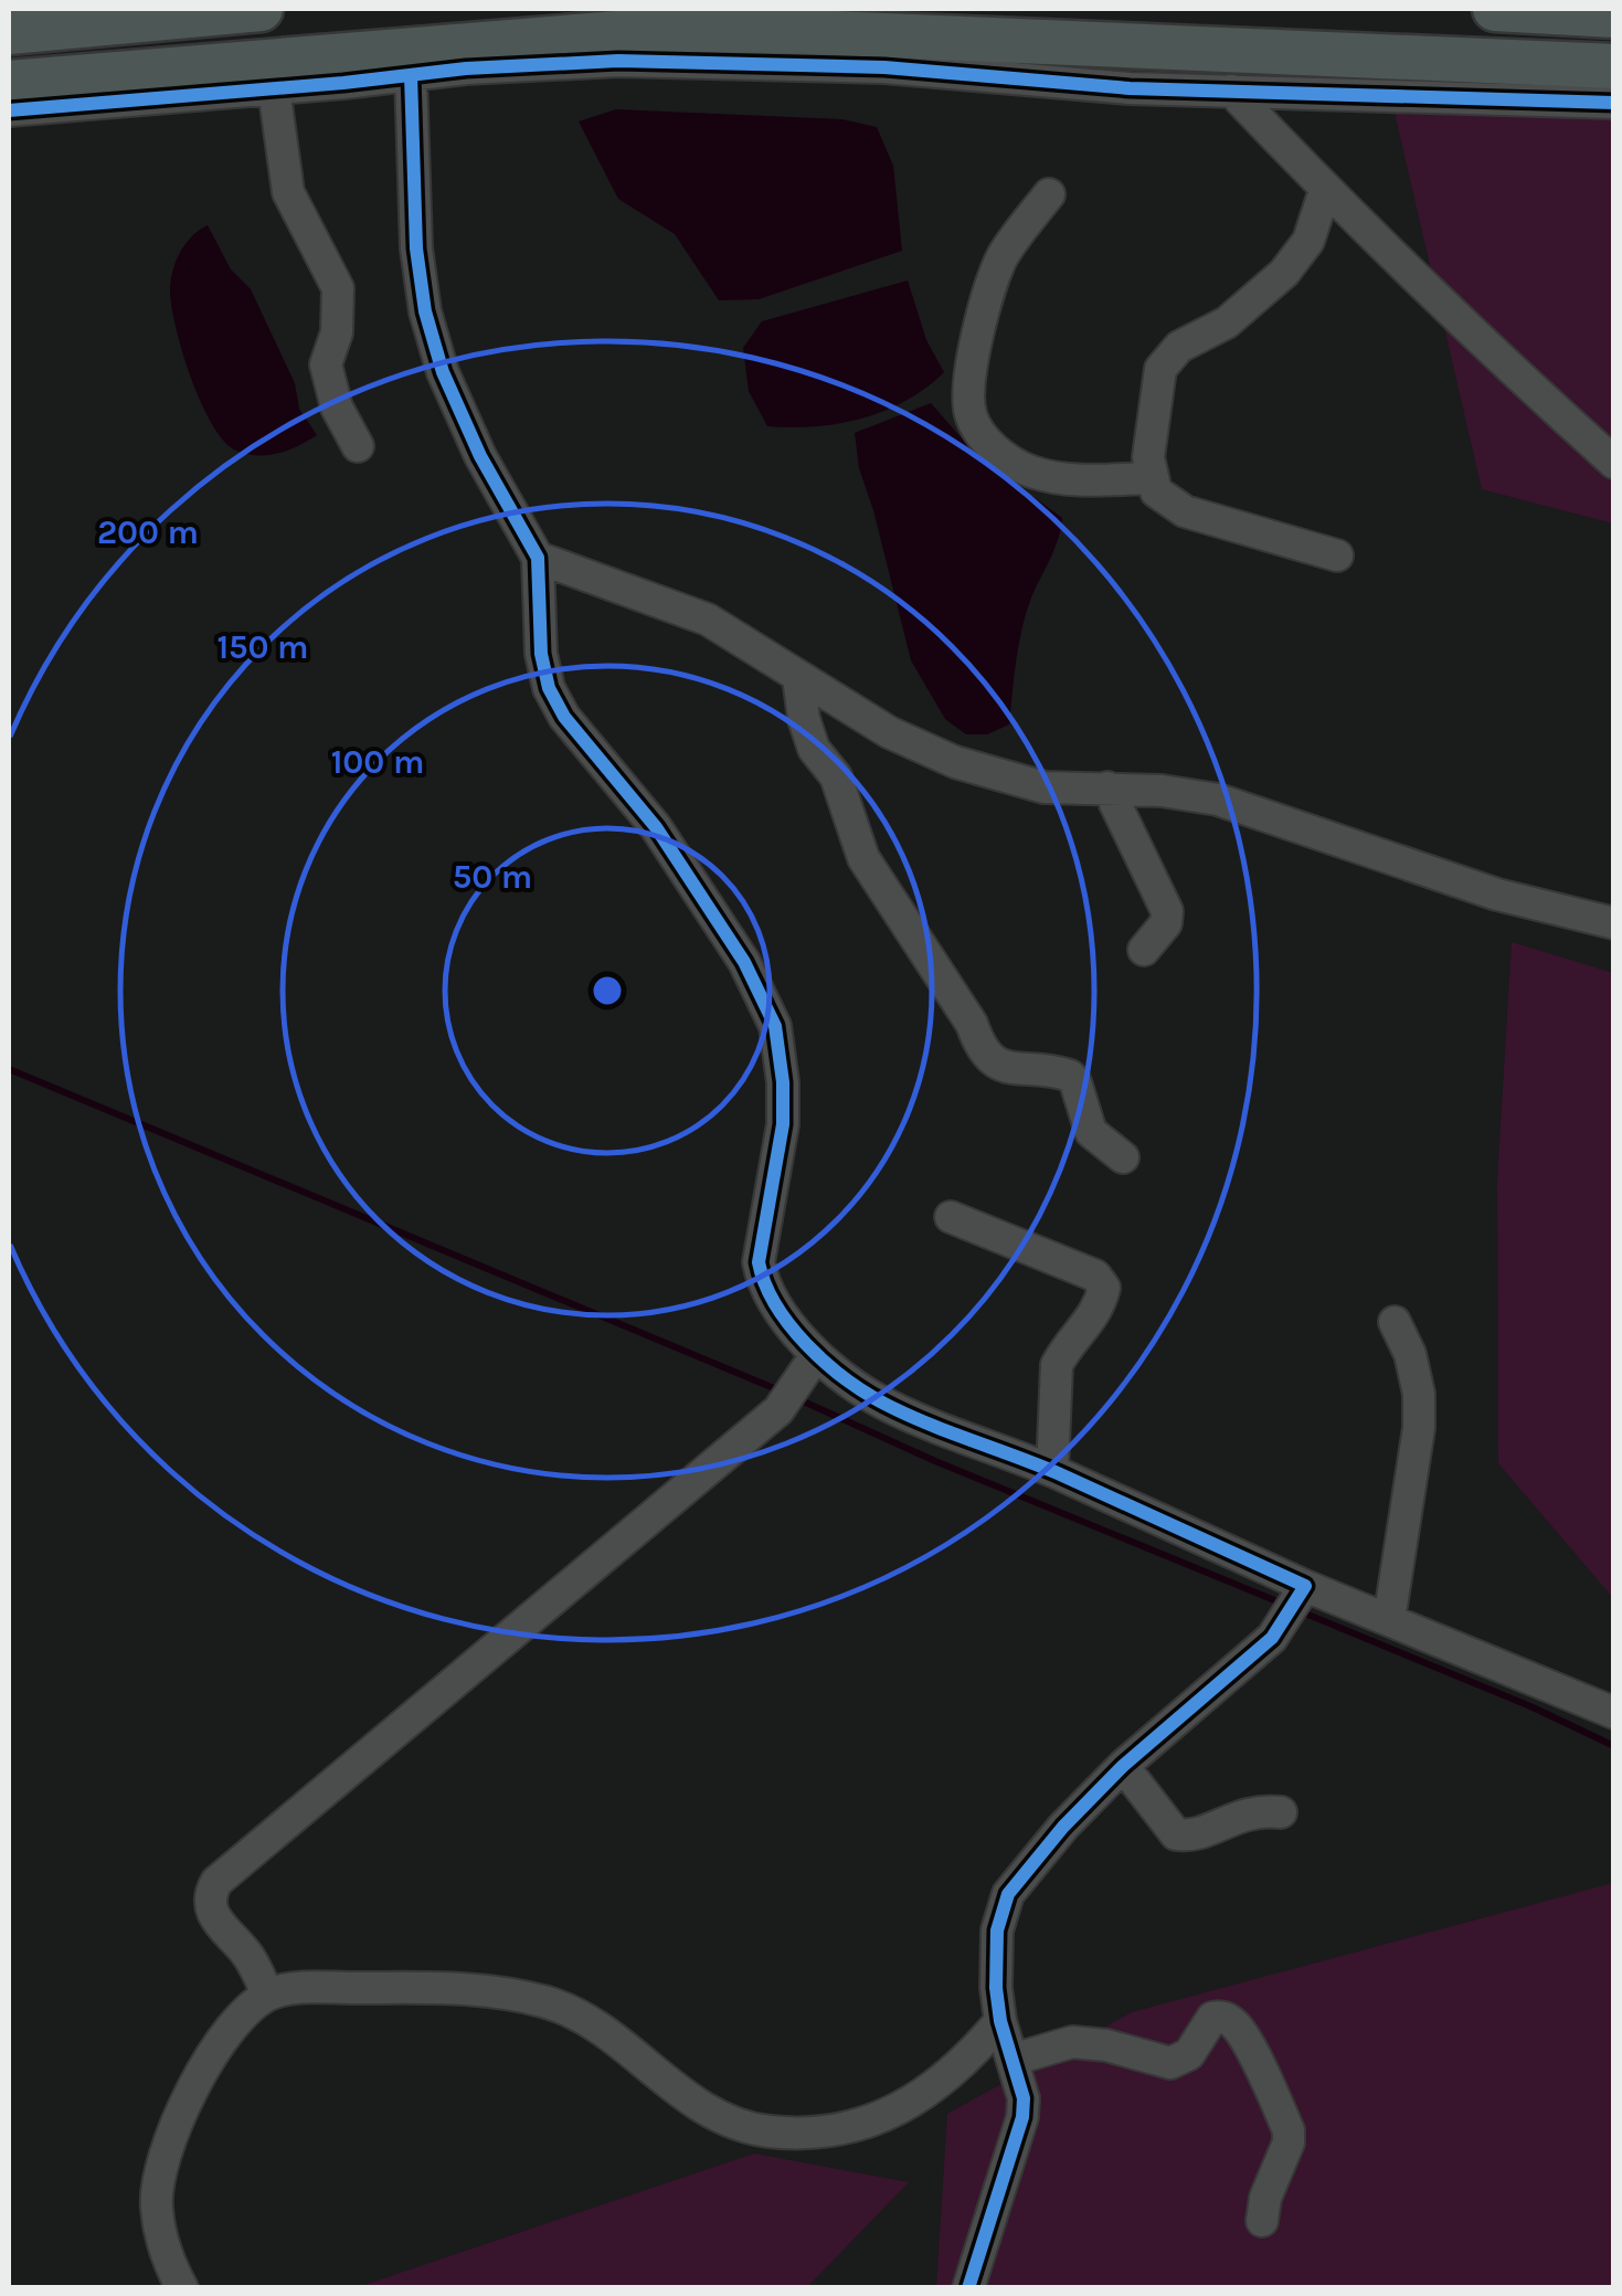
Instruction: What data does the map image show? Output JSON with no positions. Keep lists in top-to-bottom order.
{
  "rings": [
    "200 m",
    "150 m",
    "100 m",
    "50 m"
  ]
}
